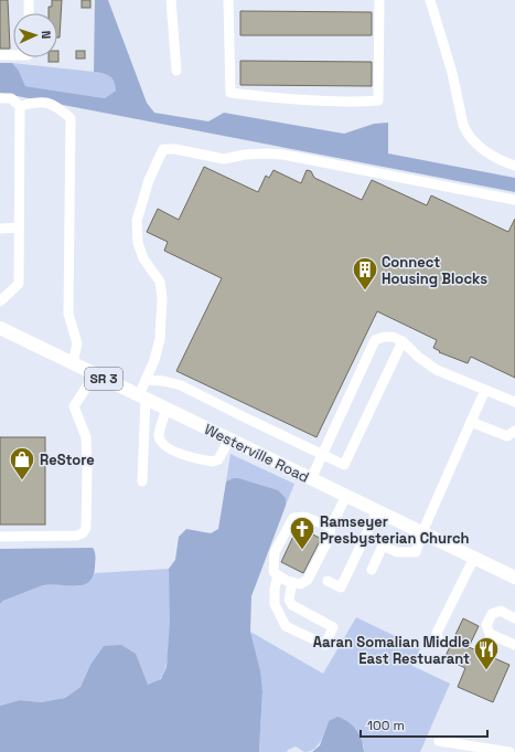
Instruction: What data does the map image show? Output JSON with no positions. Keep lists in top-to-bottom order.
{
  "streets": {
    "main road": ["SR 3", "Westerville Road"]
  },
  "places": {
    "building": ["Connect Housing Blocks"],
    "shop": ["ReStore"],
    "church": ["Ramseyer Presbysterian Church"],
    "restaurant": ["Aaran Somalian Middle East Restuarant"]
  },
  "scale_bar": "100 m",
  "north": "right"
}
